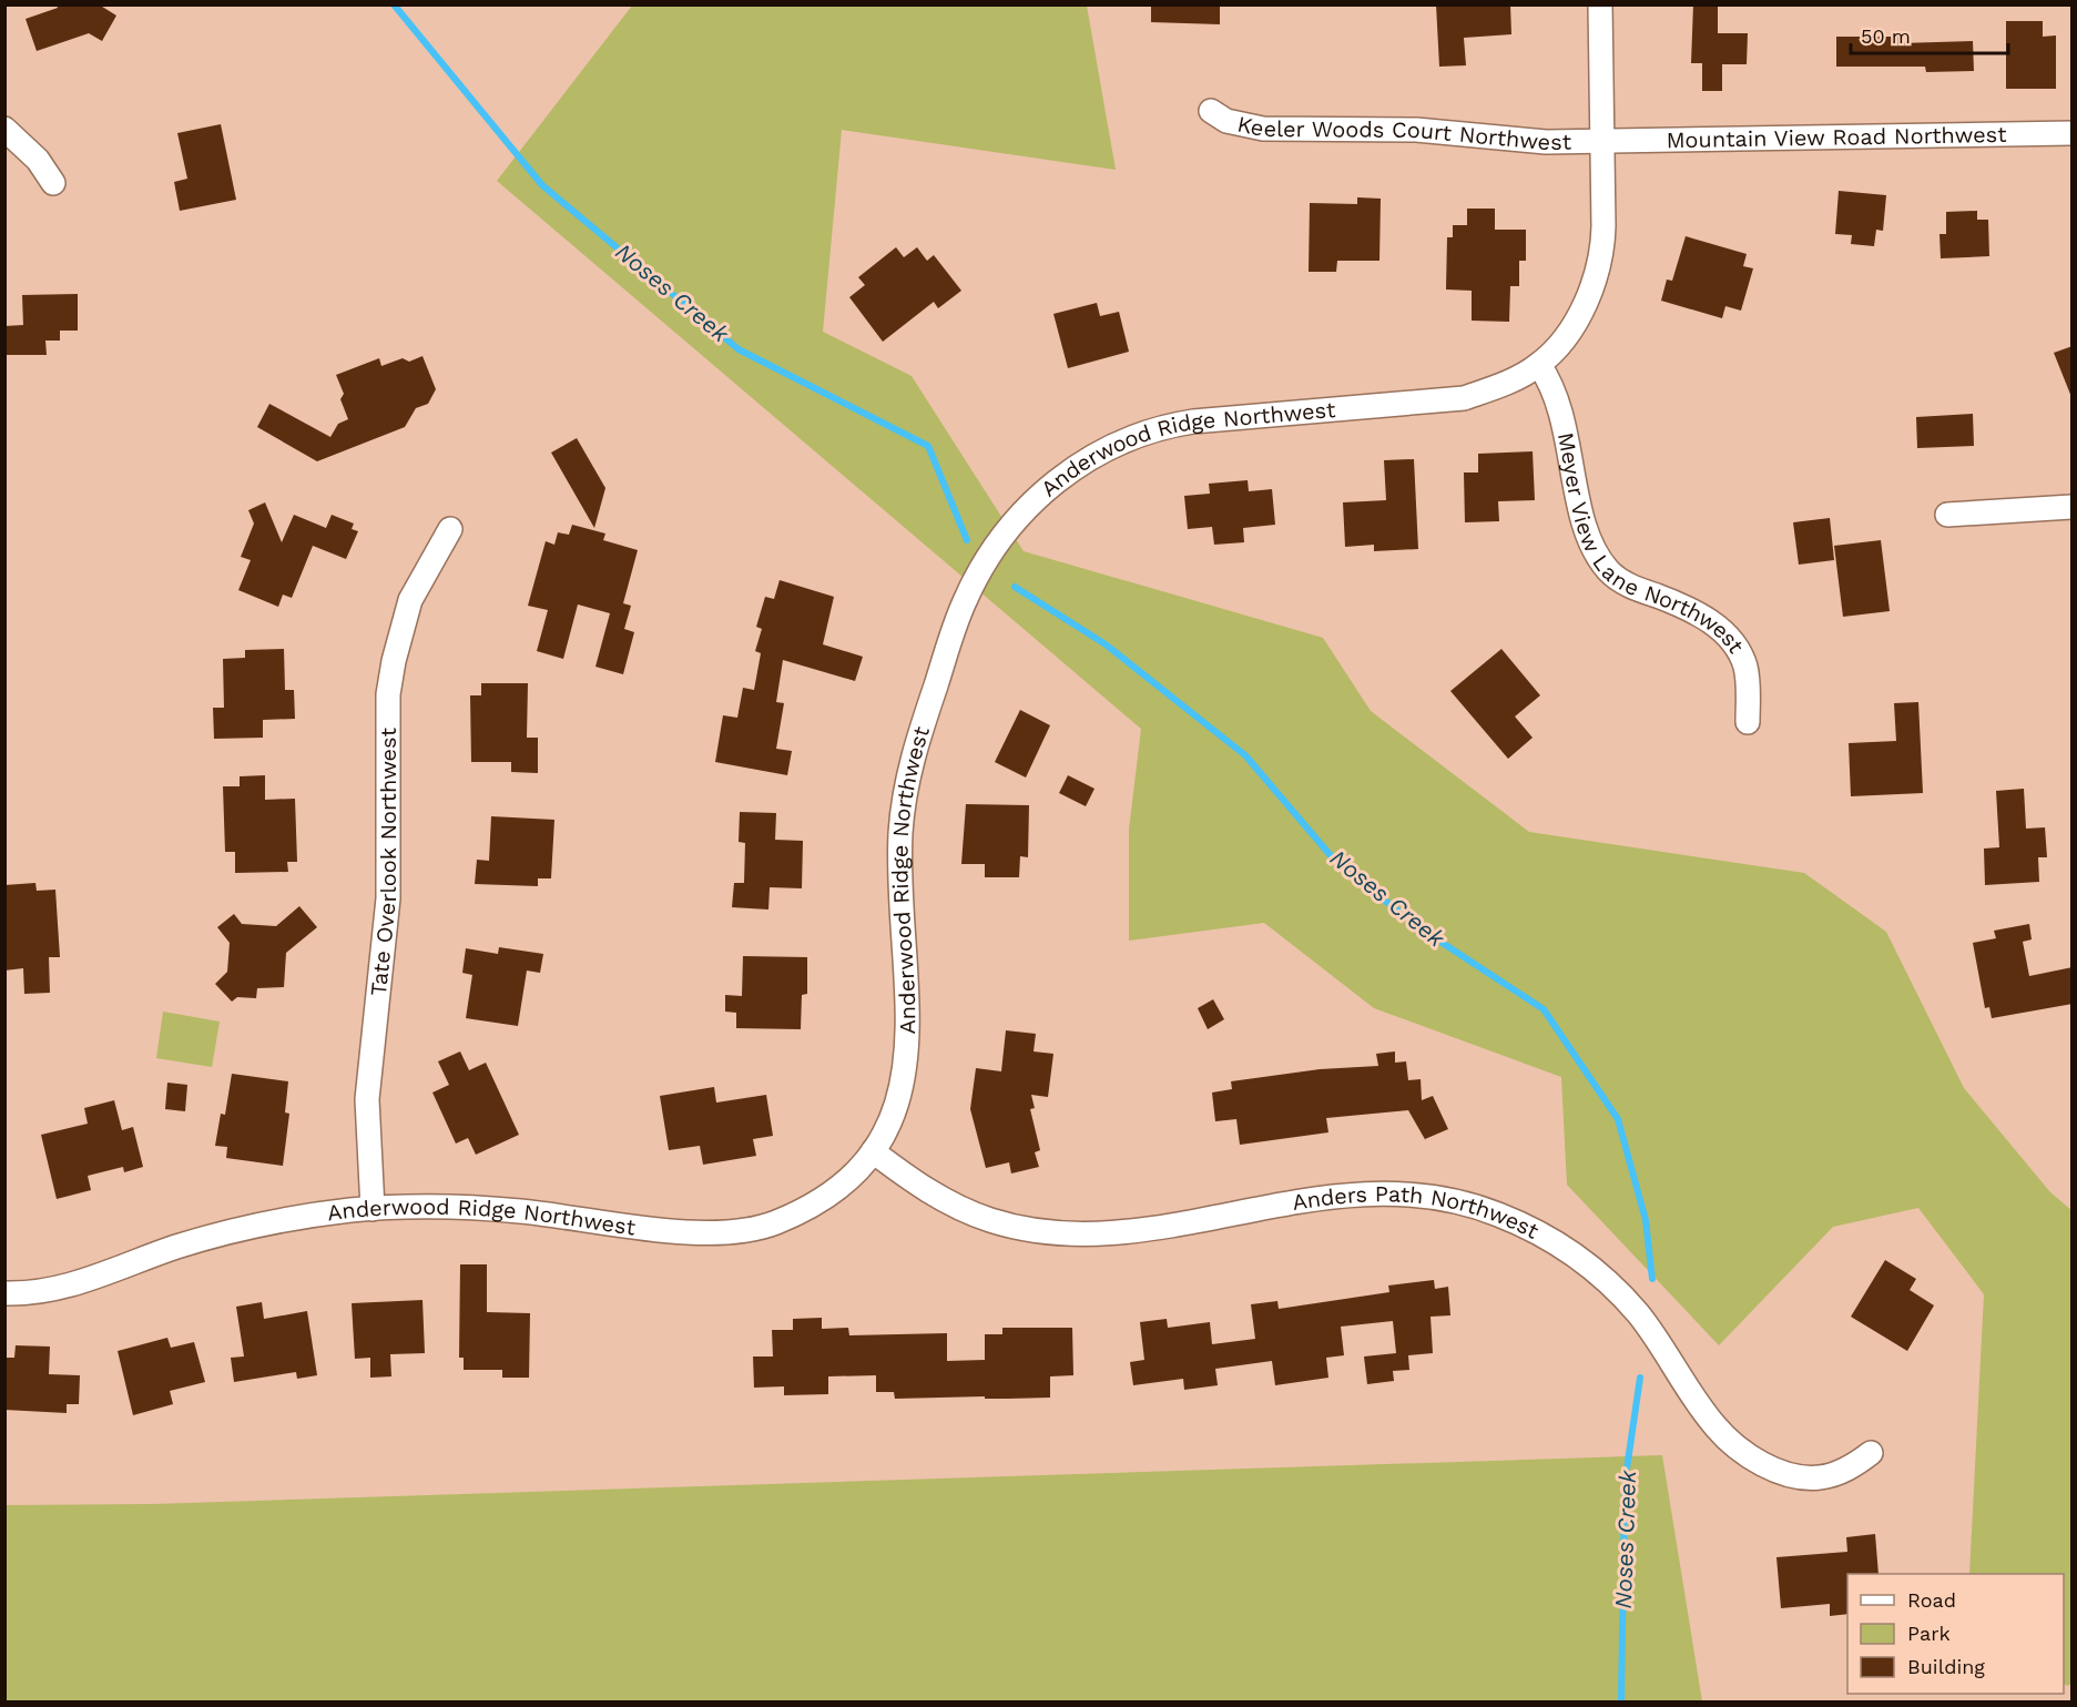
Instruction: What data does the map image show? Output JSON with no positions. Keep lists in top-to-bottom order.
{
  "streets": {
    "street": [
      "Keeler Woods Court Northwest",
      "Mountain View Road Northwest",
      "Anderwood Ridge Northwest",
      "Meyer View Lane Northwest",
      "Tate Overlook Northwest",
      "Anders Path Northwest"
    ]
  },
  "crossings": [
    ["Keeler Woods Court Northwest", "Mountain View Road Northwest"],
    ["Keeler Woods Court Northwest", "Anderwood Ridge Northwest"],
    ["Mountain View Road Northwest", "Anderwood Ridge Northwest"],
    ["Anderwood Ridge Northwest", "Meyer View Lane Northwest"],
    ["Anderwood Ridge Northwest", "Tate Overlook Northwest"],
    ["Anderwood Ridge Northwest", "Anders Path Northwest"]
  ],
  "water": ["Noses Creek"],
  "legend": ["Road", "Park", "Building"],
  "scale_bar": "50 m"
}
